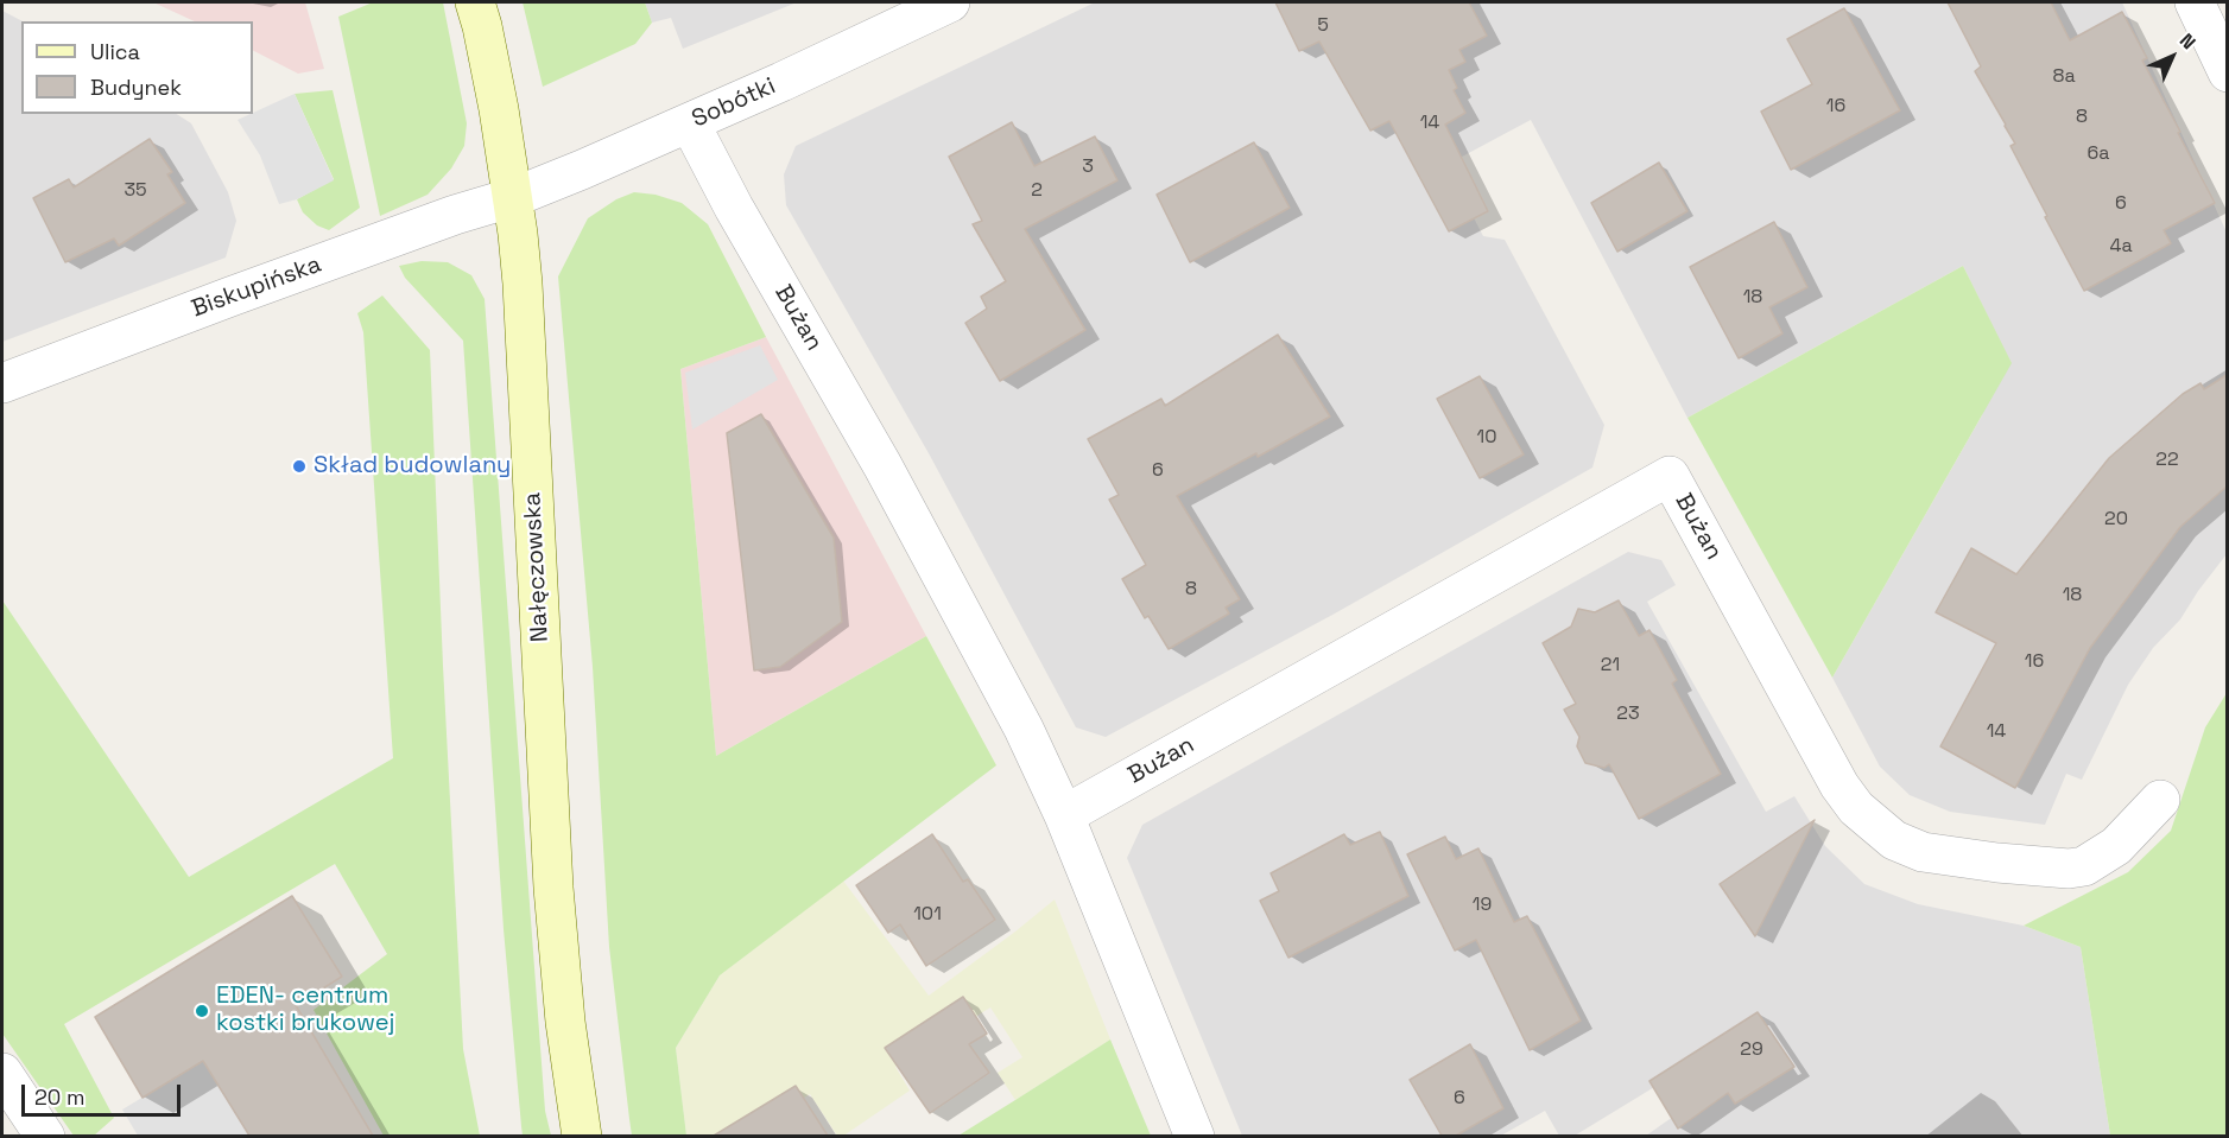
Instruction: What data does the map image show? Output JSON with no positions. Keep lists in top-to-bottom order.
{
  "streets": {
    "main road": ["Nałęczowska"],
    "street": ["Sobótki", "Biskupińska", "Bużan"]
  },
  "crossings": [
    ["Sobótki", "Biskupińska"],
    ["Sobótki", "Bużan"],
    ["Sobótki", "Nałęczowska"],
    ["Biskupińska", "Nałęczowska"]
  ],
  "places": ["Skład budowlany", "EDEN- centrum kostki brukowej"],
  "house_numbers": [
    "5",
    "8a",
    "16",
    "8",
    "14",
    "6a",
    "3",
    "35",
    "2",
    "6",
    "4a",
    "18",
    "10",
    "22",
    "6",
    "20",
    "8",
    "18",
    "16",
    "21",
    "23",
    "14",
    "19",
    "101",
    "29",
    "6"
  ],
  "legend": ["Ulica", "Budynek"],
  "scale_bar": "20 m",
  "north": "top right"
}
